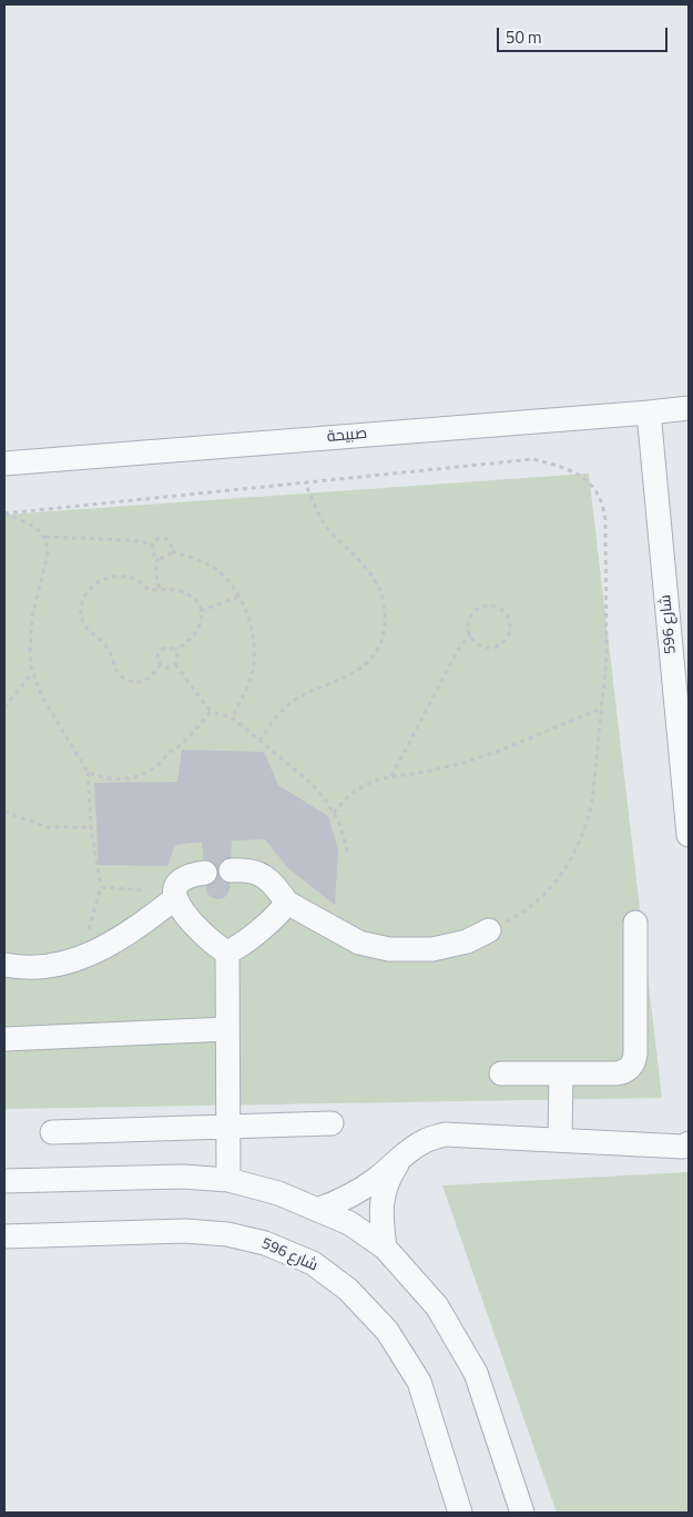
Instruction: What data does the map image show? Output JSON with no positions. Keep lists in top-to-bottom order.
{
  "streets": {
    "street": ["صبيحة", "شارع 596"]
  },
  "crossings": [
    ["صبيحة", "شارع 596"]
  ],
  "scale_bar": "50 m"
}
